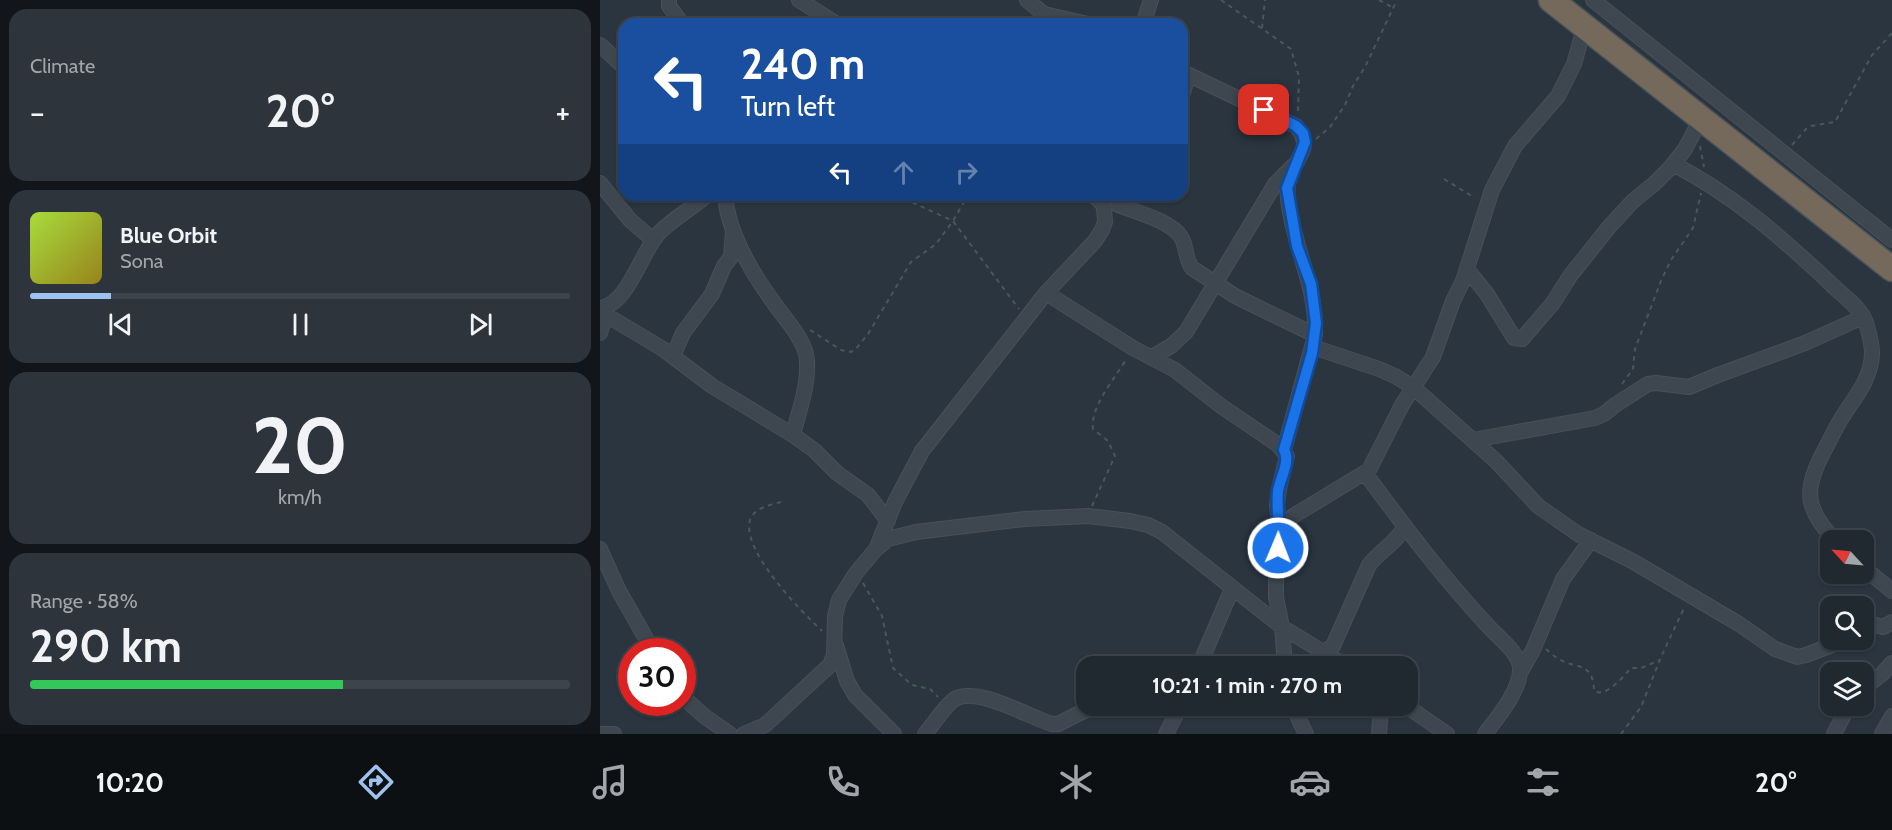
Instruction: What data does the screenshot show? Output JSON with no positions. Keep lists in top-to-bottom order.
{
  "north": "top left",
  "page": {
    "tile": [
      "Climate",
      ["20", "km/h"],
      ["Range · 58%", "290 km"]
    ],
    "turn": ["240 m", "Turn left"],
    "heat": ["−", "20°", "+"],
    "song": ["Blue Orbit", "Sona"],
    "limit": "30",
    "trip": "10:21 · 1 min · 270 m",
    "tabs": ["10:20", "20°"]
  }
}
